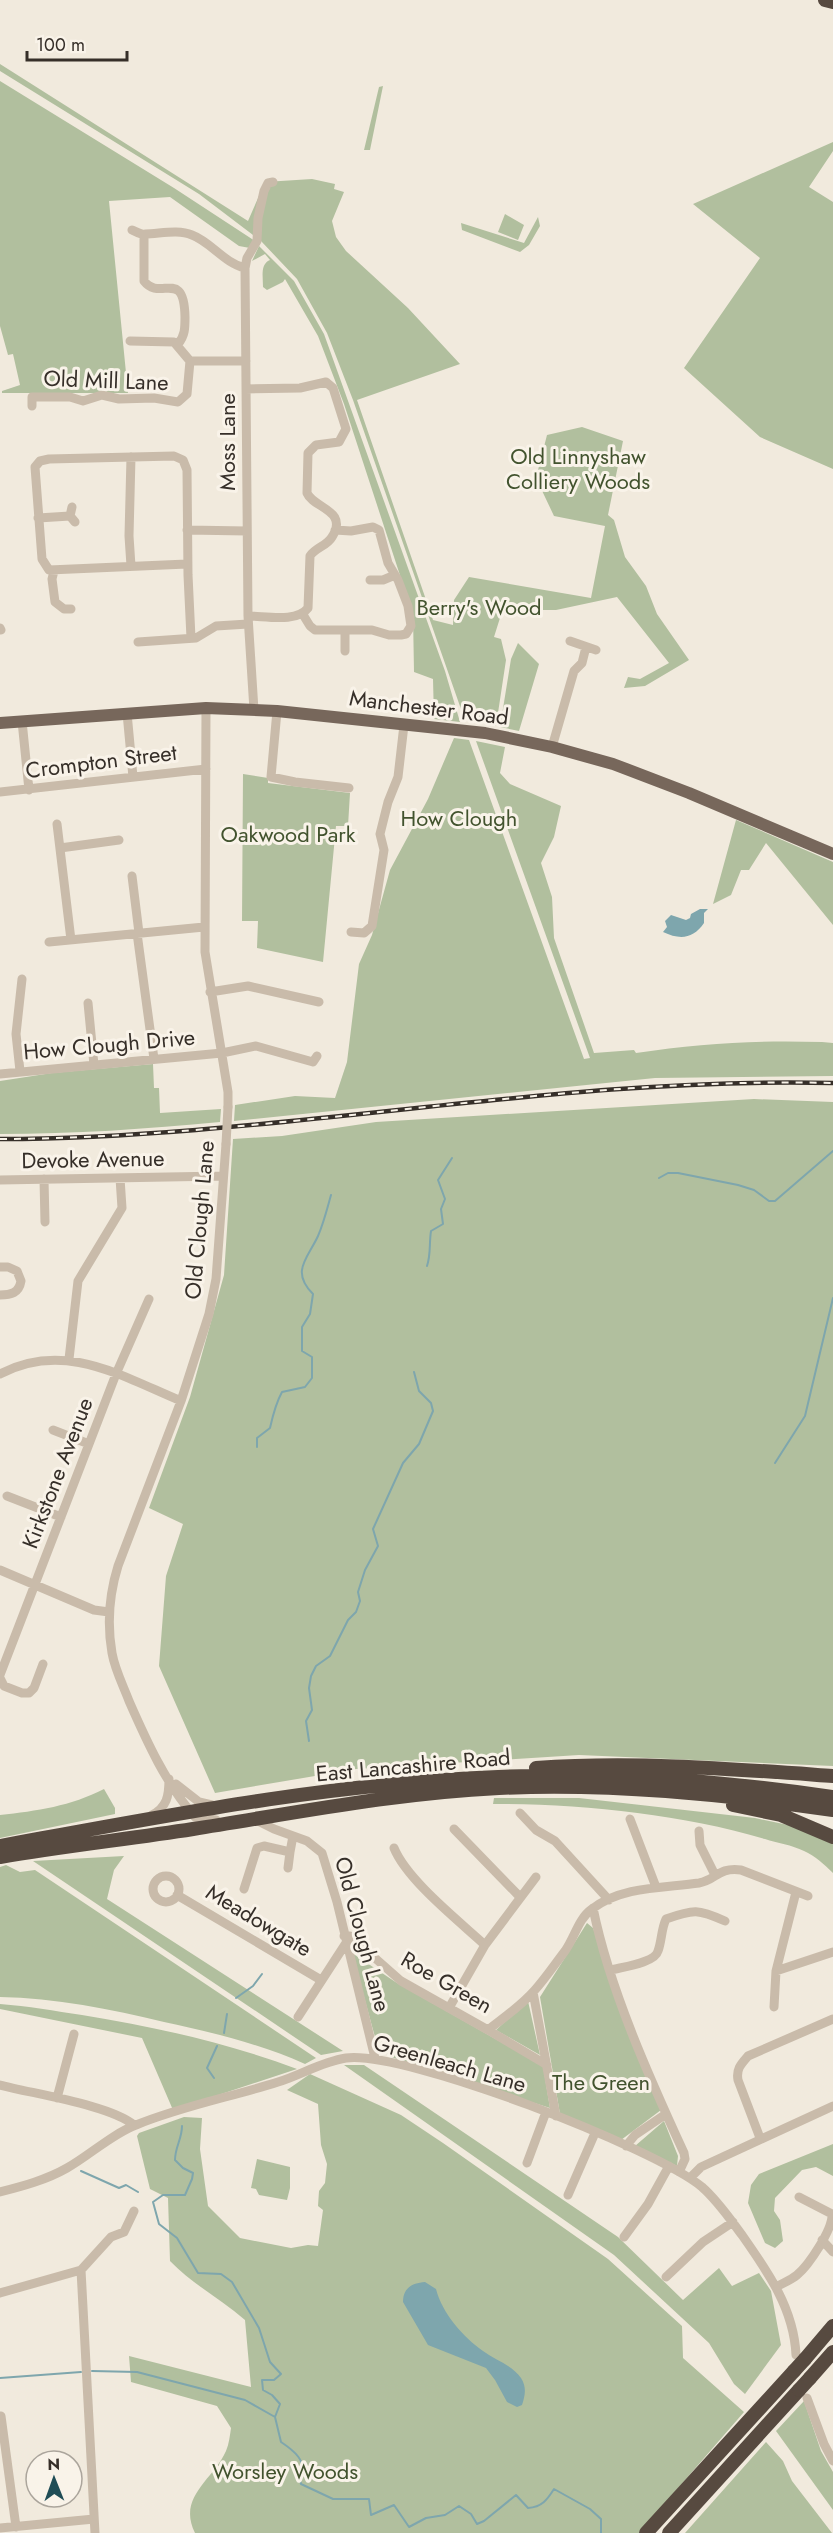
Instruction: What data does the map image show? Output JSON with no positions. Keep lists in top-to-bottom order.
{
  "streets": {
    "highway": ["East Lancashire Road"],
    "main road": ["Manchester Road"],
    "street": [
      "Old Mill Lane",
      "Moss Lane",
      "Crompton Street",
      "How Clough Drive",
      "Devoke Avenue",
      "Old Clough Lane",
      "Kirkstone Avenue",
      "Meadowgate",
      "Roe Green",
      "Greenleach Lane"
    ]
  },
  "crossings": [
    ["Moss Lane", "Manchester Road"],
    ["Manchester Road", "Old Clough Lane"],
    ["Crompton Street", "Old Clough Lane"],
    ["How Clough Drive", "Old Clough Lane"],
    ["Devoke Avenue", "Old Clough Lane"],
    ["Old Clough Lane", "East Lancashire Road"],
    ["Old Clough Lane", "Roe Green"],
    ["Old Clough Lane", "Greenleach Lane"]
  ],
  "parks": [
    "Old Linnyshaw Colliery Woods",
    "Berry's Wood",
    "How Clough",
    "Oakwood Park",
    "The Green",
    "Worsley Woods"
  ],
  "scale_bar": "100 m",
  "north": "top"
}
